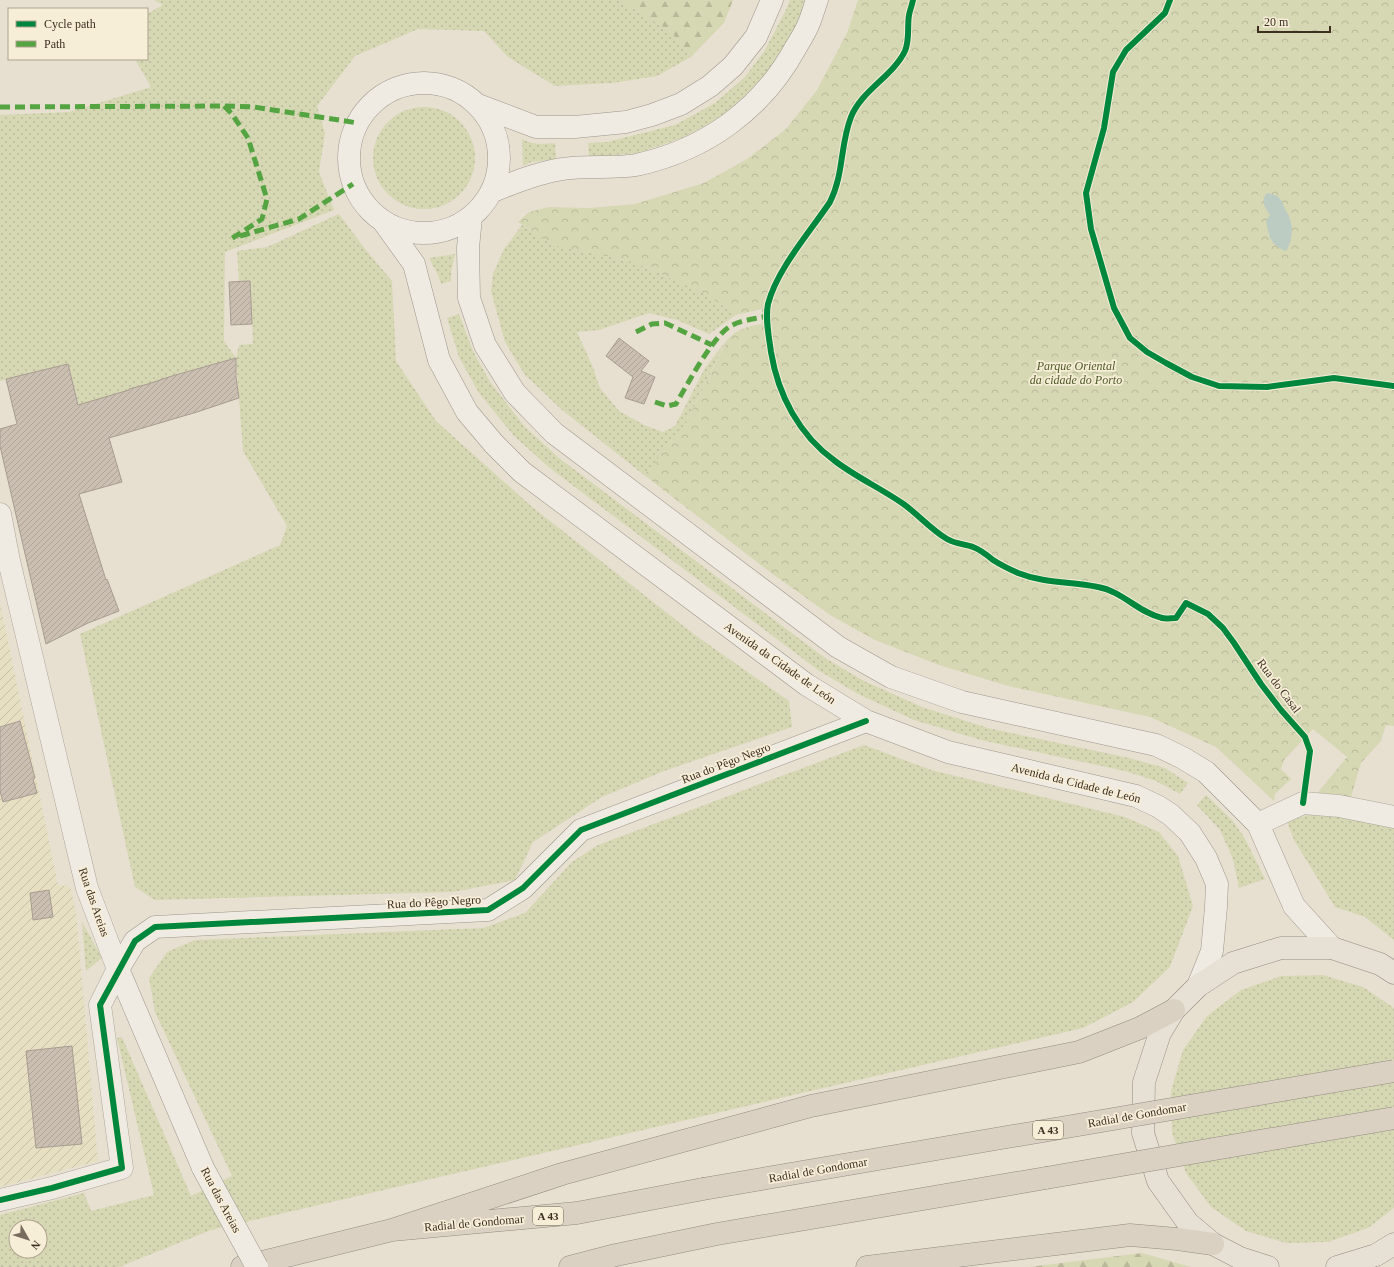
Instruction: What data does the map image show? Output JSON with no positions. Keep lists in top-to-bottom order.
{
  "streets": {
    "highway": ["Radial de Gondomar", "A 43"],
    "main road": ["Avenida da Cidade de León", "Rua do Pêgo Negro", "Rua das Areias"],
    "cycle path": ["Rua do Casal"]
  },
  "crossings": [
    ["Avenida da Cidade de León", "Rua do Pêgo Negro"],
    ["Rua do Pêgo Negro", "Rua das Areias"]
  ],
  "parks": ["Parque Oriental da cidade do Porto"],
  "legend": ["Cycle path", "Path"],
  "scale_bar": "20 m",
  "north": "bottom right"
}
